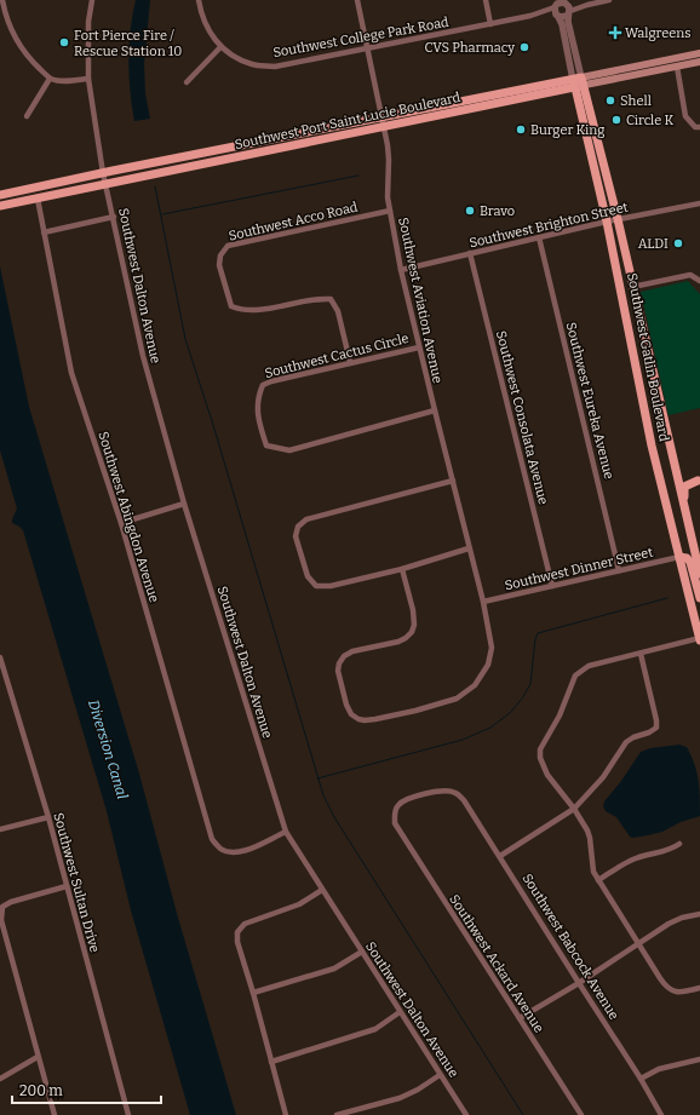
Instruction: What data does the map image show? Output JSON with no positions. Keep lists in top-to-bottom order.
{
  "streets": {
    "main road": ["Southwest Port Saint Lucie Boulevard", "Southwest Gatlin Boulevard"],
    "street": [
      "Southwest College Park Road",
      "Southwest Acco Road",
      "Southwest Brighton Street",
      "Southwest Dalton Avenue",
      "Southwest Aviation Avenue",
      "Southwest Cactus Circle",
      "Southwest Eureka Avenue",
      "Southwest Consolata Avenue",
      "Southwest Abingdon Avenue",
      "Southwest Dinner Street",
      "Southwest Sultan Drive",
      "Southwest Babcock Avenue",
      "Southwest Ackard Avenue"
    ]
  },
  "crossings": [
    ["Southwest College Park Road", "Southwest Aviation Avenue"],
    ["Southwest Port Saint Lucie Boulevard", "Southwest Dalton Avenue"],
    ["Southwest Port Saint Lucie Boulevard", "Southwest Aviation Avenue"],
    ["Southwest Port Saint Lucie Boulevard", "Southwest Gatlin Boulevard"],
    ["Southwest Port Saint Lucie Boulevard", "Southwest Abingdon Avenue"],
    ["Southwest Acco Road", "Southwest Aviation Avenue"],
    ["Southwest Acco Road", "Southwest Cactus Circle"],
    ["Southwest Brighton Street", "Southwest Aviation Avenue"],
    ["Southwest Brighton Street", "Southwest Gatlin Boulevard"],
    ["Southwest Brighton Street", "Southwest Eureka Avenue"],
    ["Southwest Brighton Street", "Southwest Consolata Avenue"],
    ["Southwest Dalton Avenue", "Southwest Abingdon Avenue"],
    ["Southwest Aviation Avenue", "Southwest Cactus Circle"],
    ["Southwest Aviation Avenue", "Southwest Dinner Street"],
    ["Southwest Gatlin Boulevard", "Southwest Dinner Street"],
    ["Southwest Eureka Avenue", "Southwest Dinner Street"],
    ["Southwest Consolata Avenue", "Southwest Dinner Street"],
    ["Southwest Babcock Avenue", "Southwest Ackard Avenue"]
  ],
  "water": ["Diversion Canal"],
  "places": {
    "health": ["Walgreens"],
    "other": [
      "Fort Pierce Fire / Rescue Station 10",
      "CVS Pharmacy",
      "Shell",
      "Circle K",
      "Burger King",
      "Bravo",
      "ALDI"
    ]
  },
  "scale_bar": "200 m"
}
